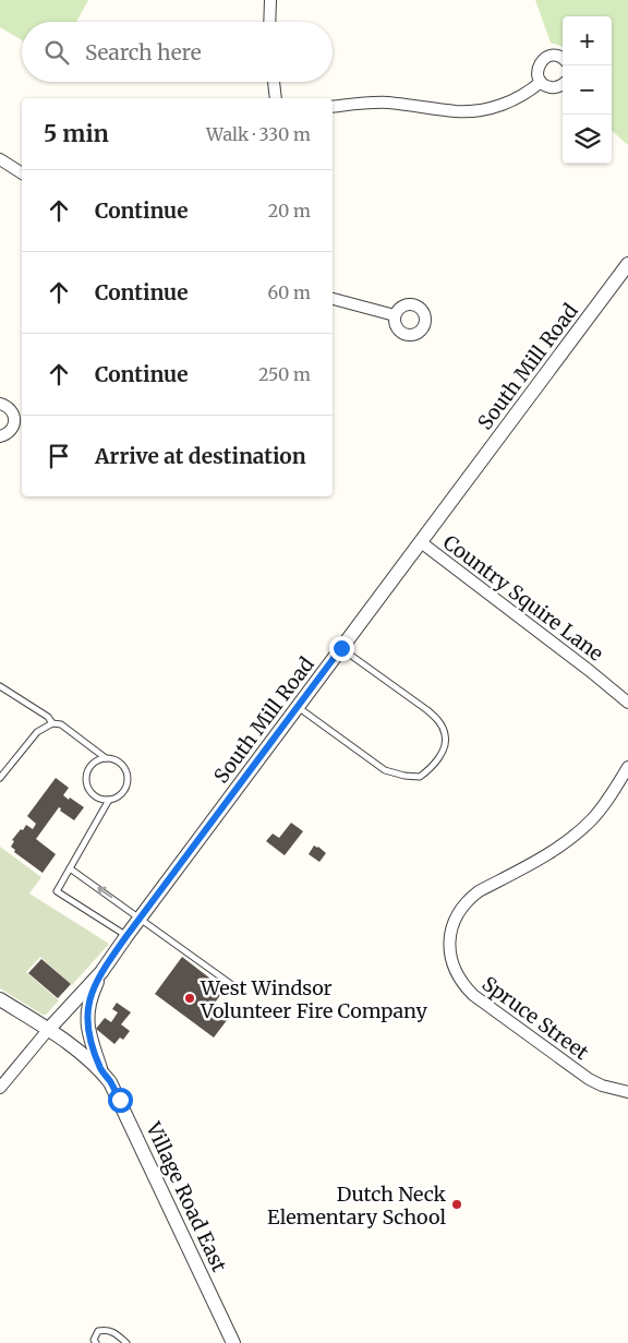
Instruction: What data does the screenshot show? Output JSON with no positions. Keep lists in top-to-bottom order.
{
  "streets": {
    "street": [
      "South Mill Road",
      "Country Squire Lane",
      "Spruce Street",
      "Village Road East"
    ]
  },
  "crossings": [
    ["South Mill Road", "Country Squire Lane"],
    ["South Mill Road", "Village Road East"]
  ],
  "places": ["West Windsor Volunteer Fire Company", "Dutch Neck Elementary School"],
  "page": {
    "map_buttons": ["+", "−"],
    "search": "Search here",
    "heading": ["5 min", "Walk · 330 m"],
    "list": [
      ["Continue", "20 m"],
      ["Continue", "60 m"],
      ["Continue", "250 m"],
      "Arrive at destination"
    ]
  }
}
